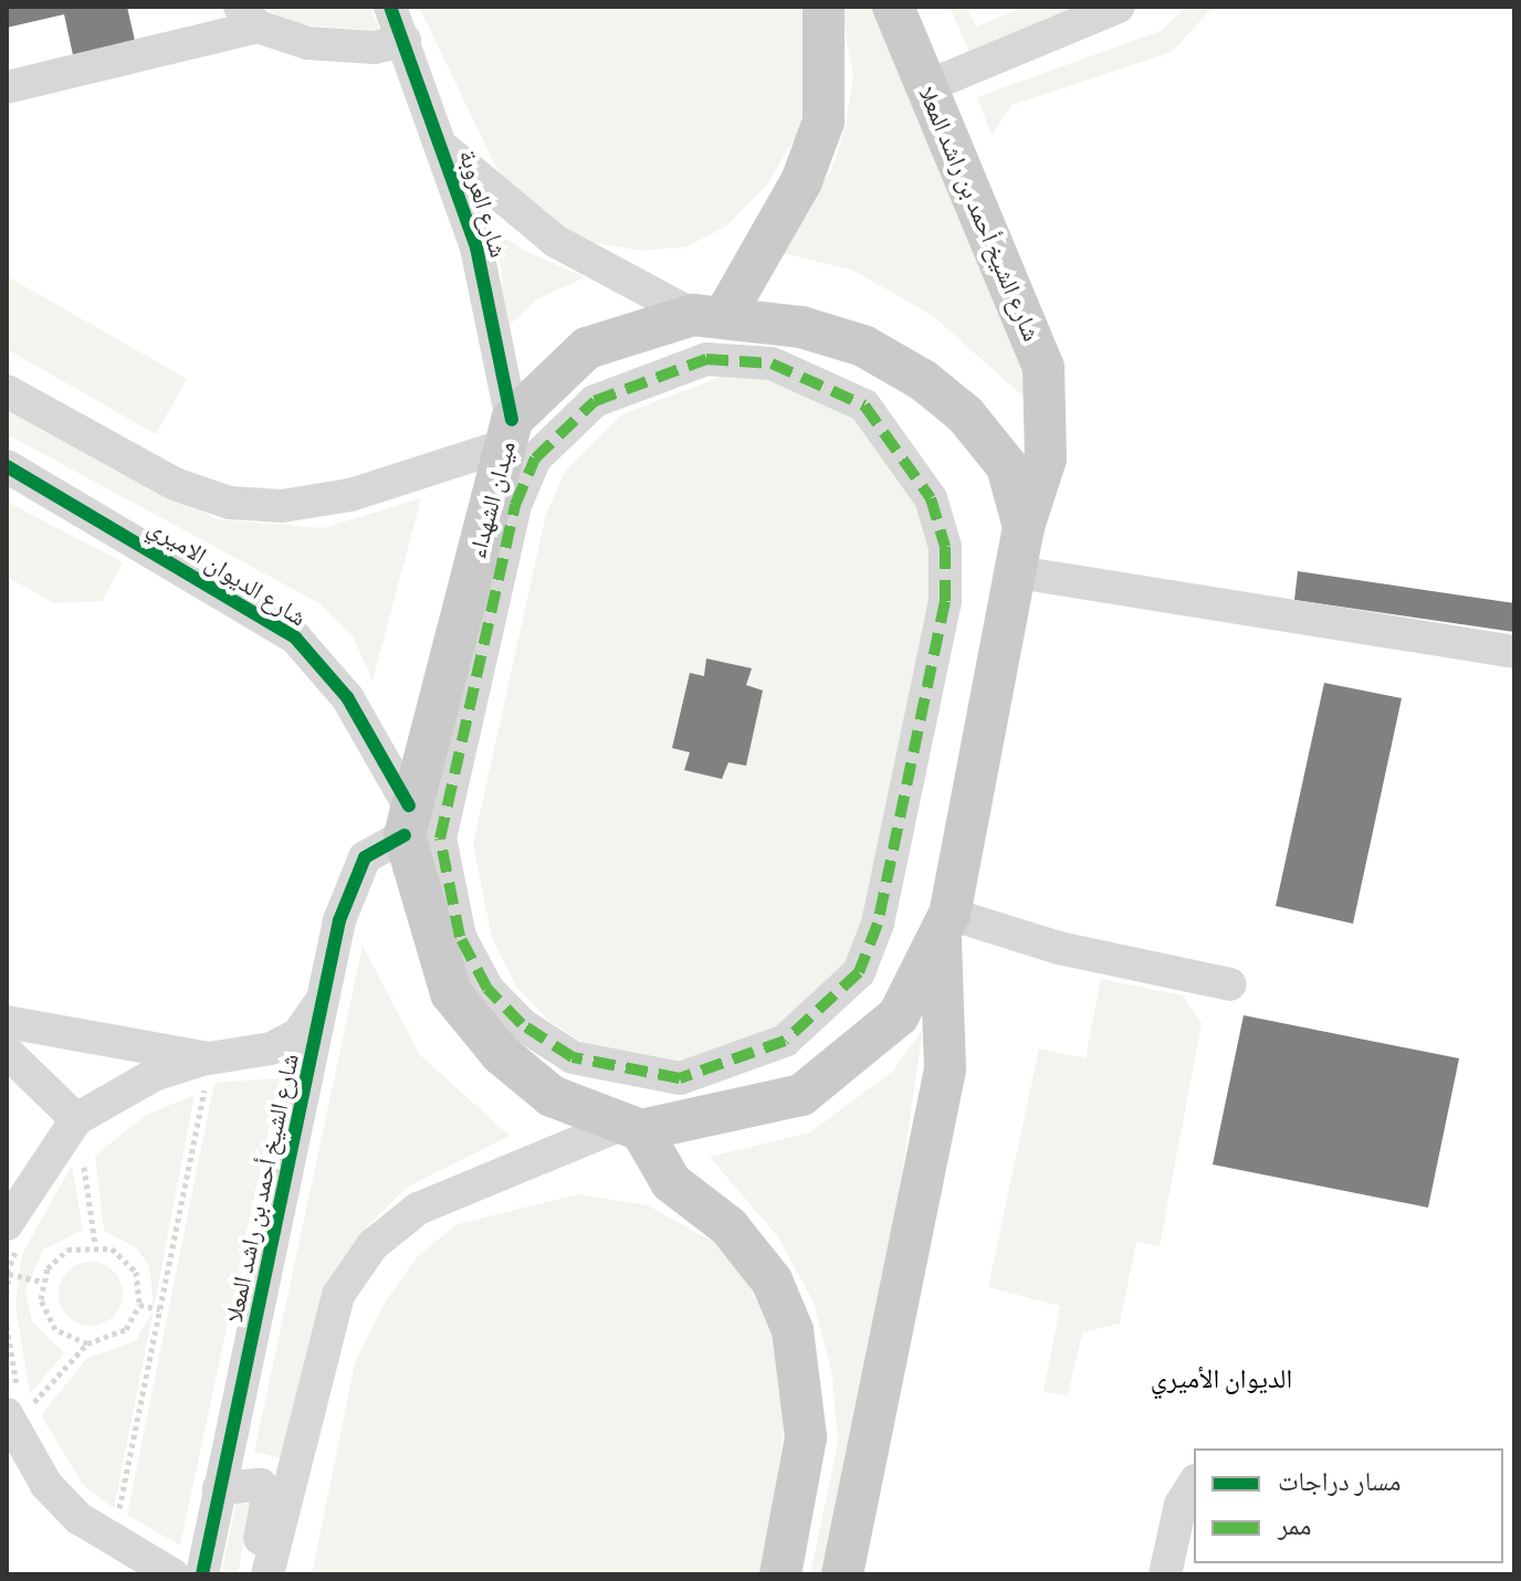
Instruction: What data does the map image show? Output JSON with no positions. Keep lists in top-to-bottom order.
{
  "streets": {
    "main road": ["شارع الشيخ أحمد بن راشد المعلا", "ميدان الشهداء"],
    "street": ["شارع العروبة", "شارع الديوان الاميري"]
  },
  "crossings": [
    ["شارع العروبة", "ميدان الشهداء"],
    ["شارع العروبة", "شارع الديوان الاميري"],
    ["شارع الشيخ أحمد بن راشد المعلا", "ميدان الشهداء"],
    ["شارع الشيخ أحمد بن راشد المعلا", "شارع الديوان الاميري"],
    ["ميدان الشهداء", "شارع الديوان الاميري"]
  ],
  "districts": ["الديوان الأميري"],
  "legend": ["مسار دراجات", "ممر"]
}
